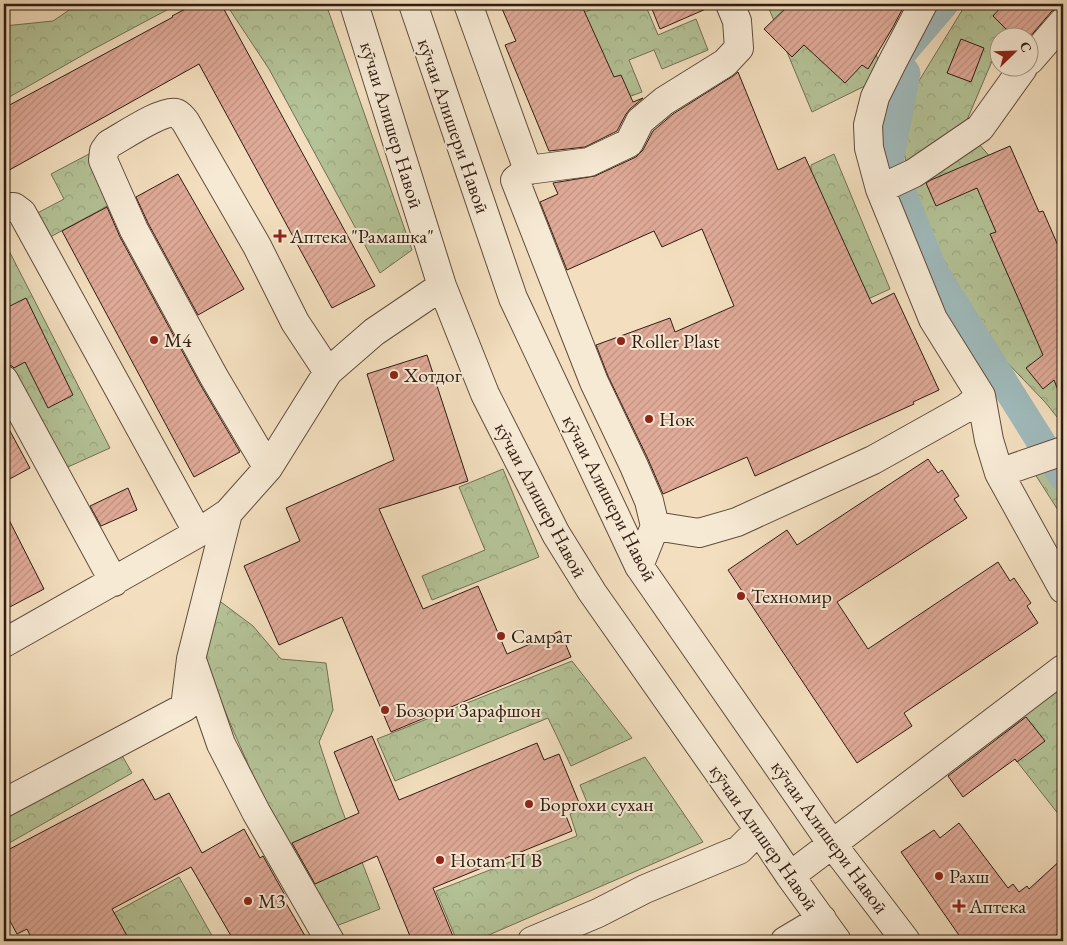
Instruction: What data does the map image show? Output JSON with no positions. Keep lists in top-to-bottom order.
{
  "streets": {
    "street": ["кӯчаи Алишер Навоӣ", "кӯчаи Алишери Навоӣ"]
  },
  "places": {
    "health": ["Аптека \"Рамашка\"", "Аптека"],
    "other": [
      "М4",
      "Roller Plast",
      "Хотдог",
      "Нок",
      "Техномир",
      "Самрат",
      "Бозори Зарафшон",
      "Боргохи сухан",
      "Hotam П В",
      "Рахш",
      "М3"
    ]
  },
  "north": "top right"
}
